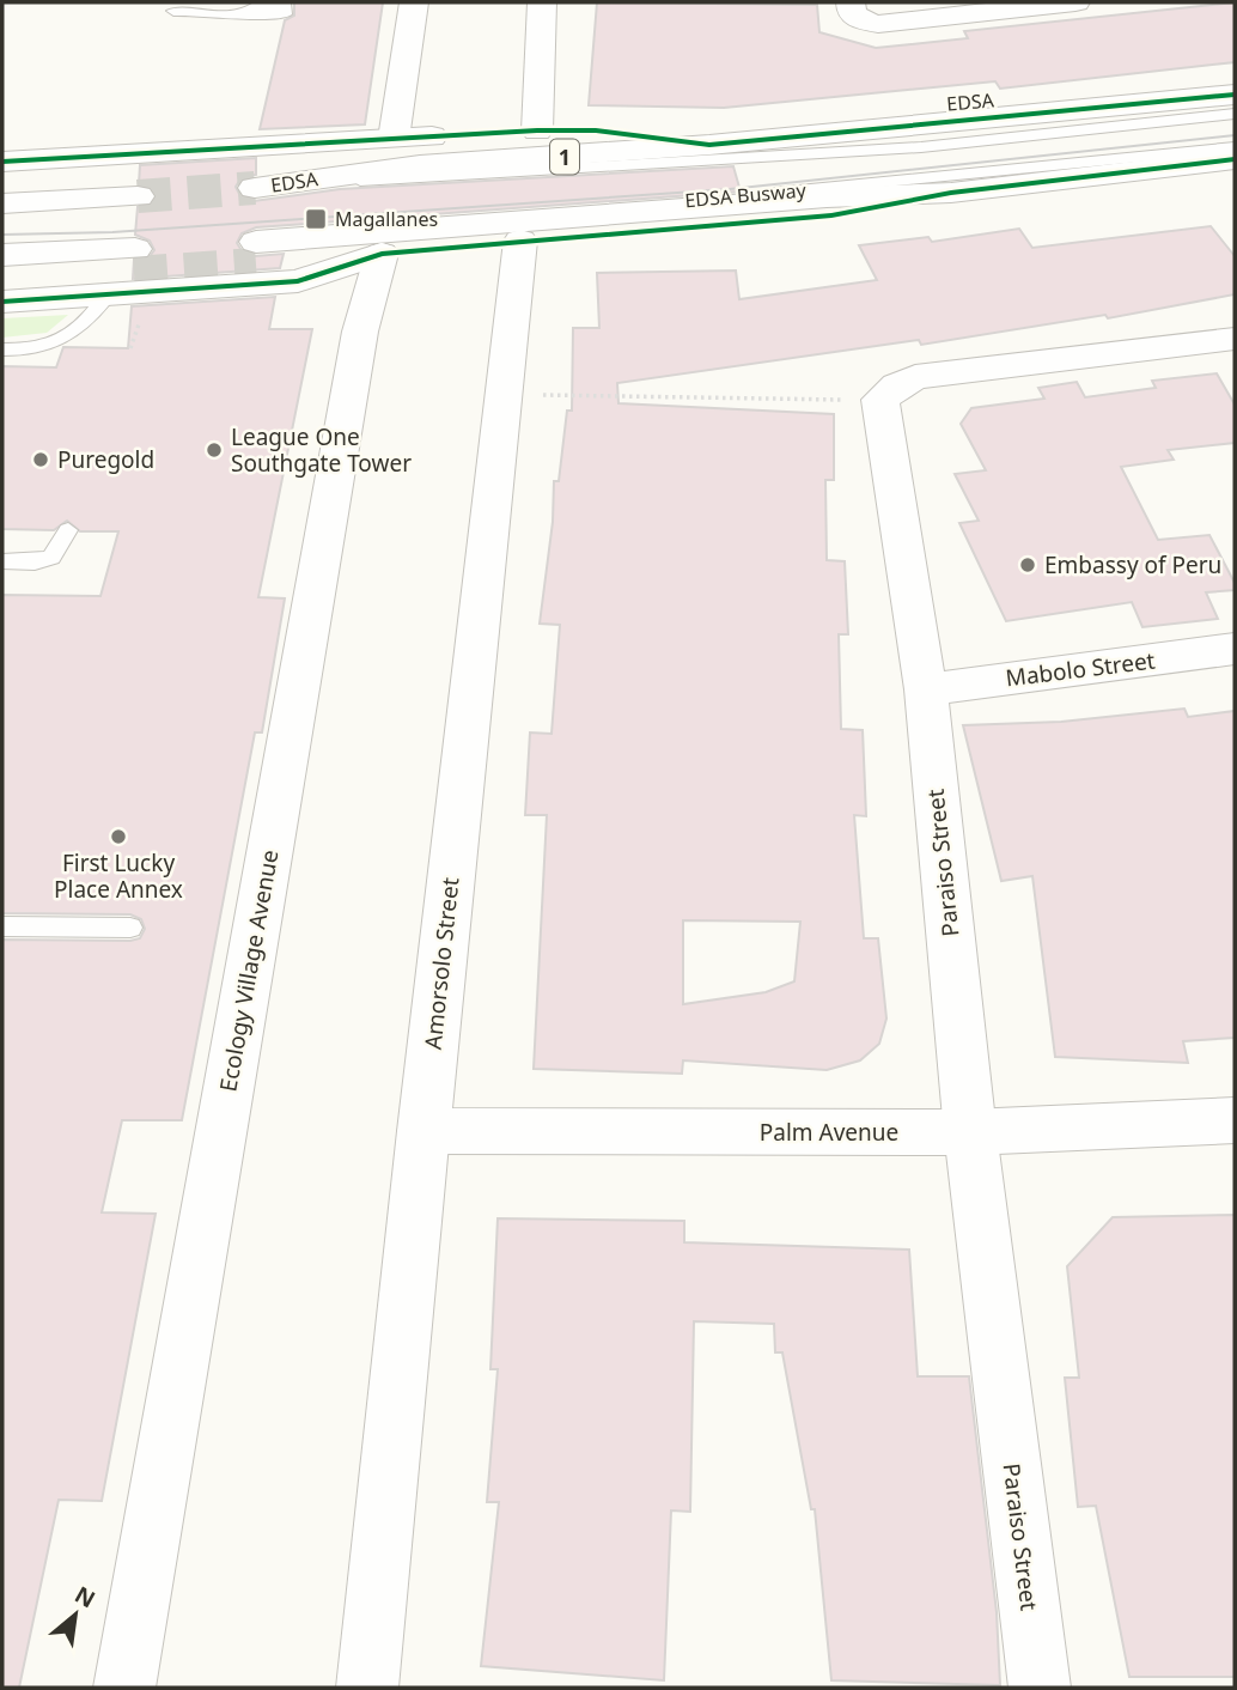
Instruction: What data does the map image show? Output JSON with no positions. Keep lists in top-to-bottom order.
{
  "streets": {
    "main road": [
      "EDSA",
      "1",
      "Mabolo Street",
      "Paraiso Street",
      "Amorsolo Street",
      "Ecology Village Avenue",
      "Palm Avenue"
    ],
    "lane": ["EDSA Busway"]
  },
  "crossings": [
    ["EDSA", "EDSA Busway"],
    ["Mabolo Street", "Paraiso Street"],
    ["Paraiso Street", "Palm Avenue"],
    ["Amorsolo Street", "Palm Avenue"]
  ],
  "places": {
    "transit": ["Magallanes"],
    "other": [
      "League One Southgate Tower",
      "Puregold",
      "Embassy of Peru",
      "First Lucky Place Annex"
    ]
  },
  "north": "top right"
}
